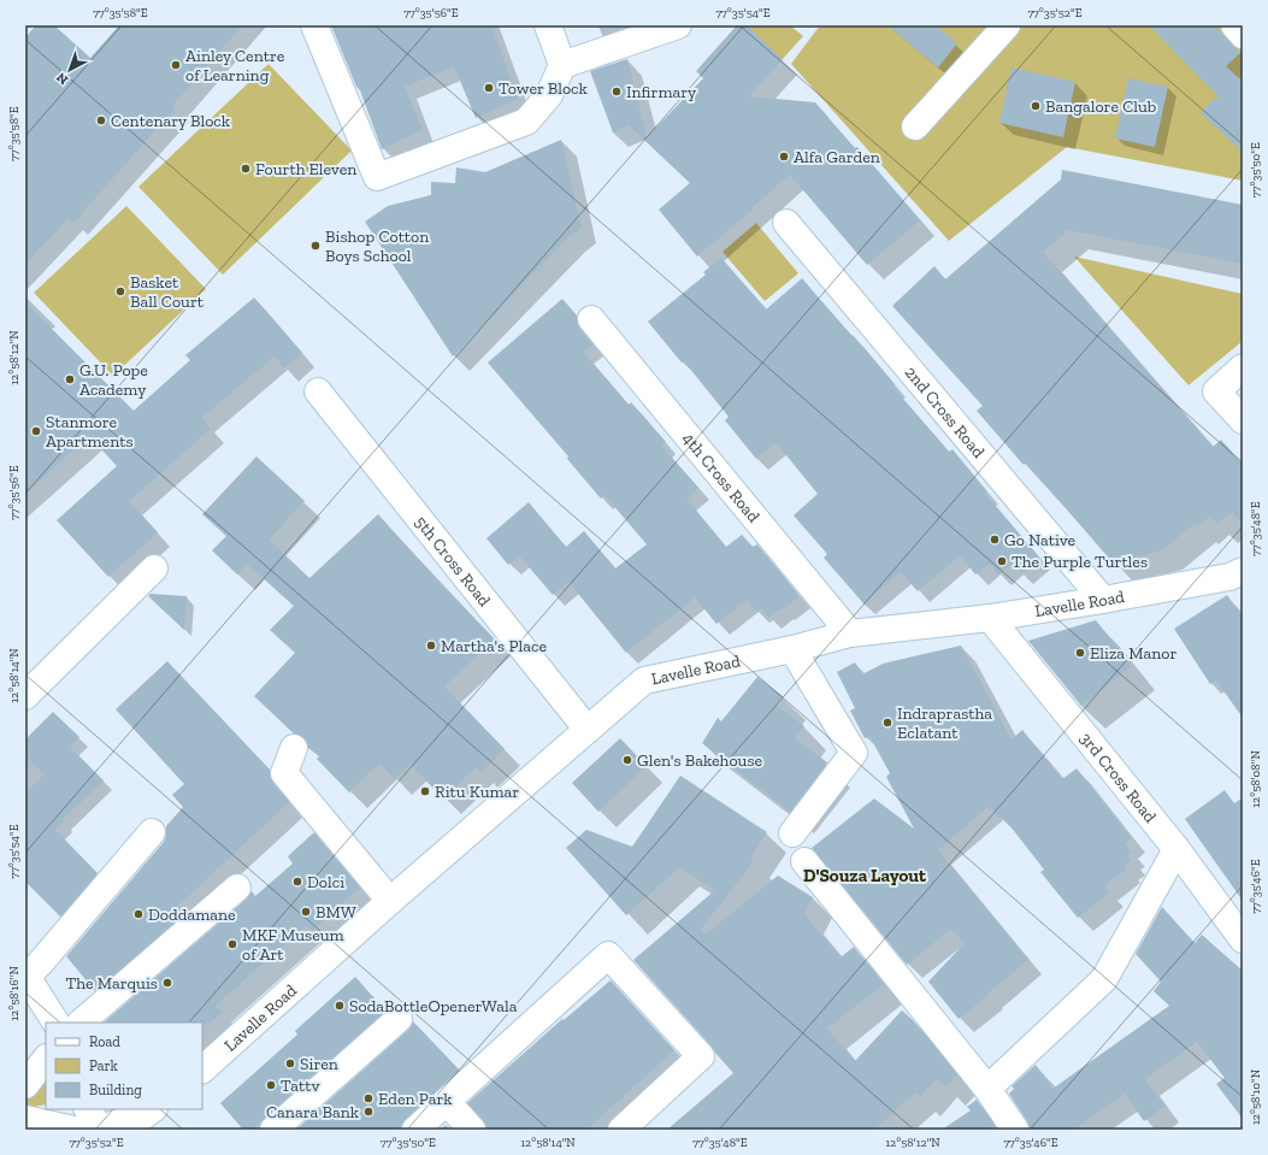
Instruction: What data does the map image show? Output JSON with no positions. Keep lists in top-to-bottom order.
{
  "streets": {
    "street": [
      "2nd Cross Road",
      "4th Cross Road",
      "5th Cross Road",
      "Lavelle Road",
      "3rd Cross Road"
    ]
  },
  "crossings": [
    ["2nd Cross Road", "Lavelle Road"],
    ["4th Cross Road", "Lavelle Road"],
    ["5th Cross Road", "Lavelle Road"],
    ["Lavelle Road", "3rd Cross Road"]
  ],
  "districts": ["D'Souza Layout"],
  "places": [
    "Ainley Centre of Learning",
    "Tower Block",
    "Infirmary",
    "Bangalore Club",
    "Centenary Block",
    "Alfa Garden",
    "Fourth Eleven",
    "Bishop Cotton Boys School",
    "Basket Ball Court",
    "G.U. Pope Academy",
    "Stanmore Apartments",
    "Go Native",
    "The Purple Turtles",
    "Martha's Place",
    "Eliza Manor",
    "Indraprastha Eclatant",
    "Glen's Bakehouse",
    "Ritu Kumar",
    "Dolci",
    "BMW",
    "Doddamane",
    "MKF Museum of Art",
    "The Marquis",
    "SodaBottleOpenerWala",
    "Siren",
    "Tattv",
    "Eden Park",
    "Canara Bank"
  ],
  "legend": ["Road", "Park", "Building"],
  "north": "bottom left",
  "coordinates": [
    "77°35'58\"E",
    "77°35'56\"E",
    "77°35'54\"E",
    "77°35'52\"E",
    "77°35'50\"E",
    "12°58'12\"N",
    "77°35'48\"E",
    "12°58'14\"N",
    "12°58'08\"N",
    "77°35'46\"E",
    "12°58'16\"N",
    "12°58'10\"N"
  ]
}
